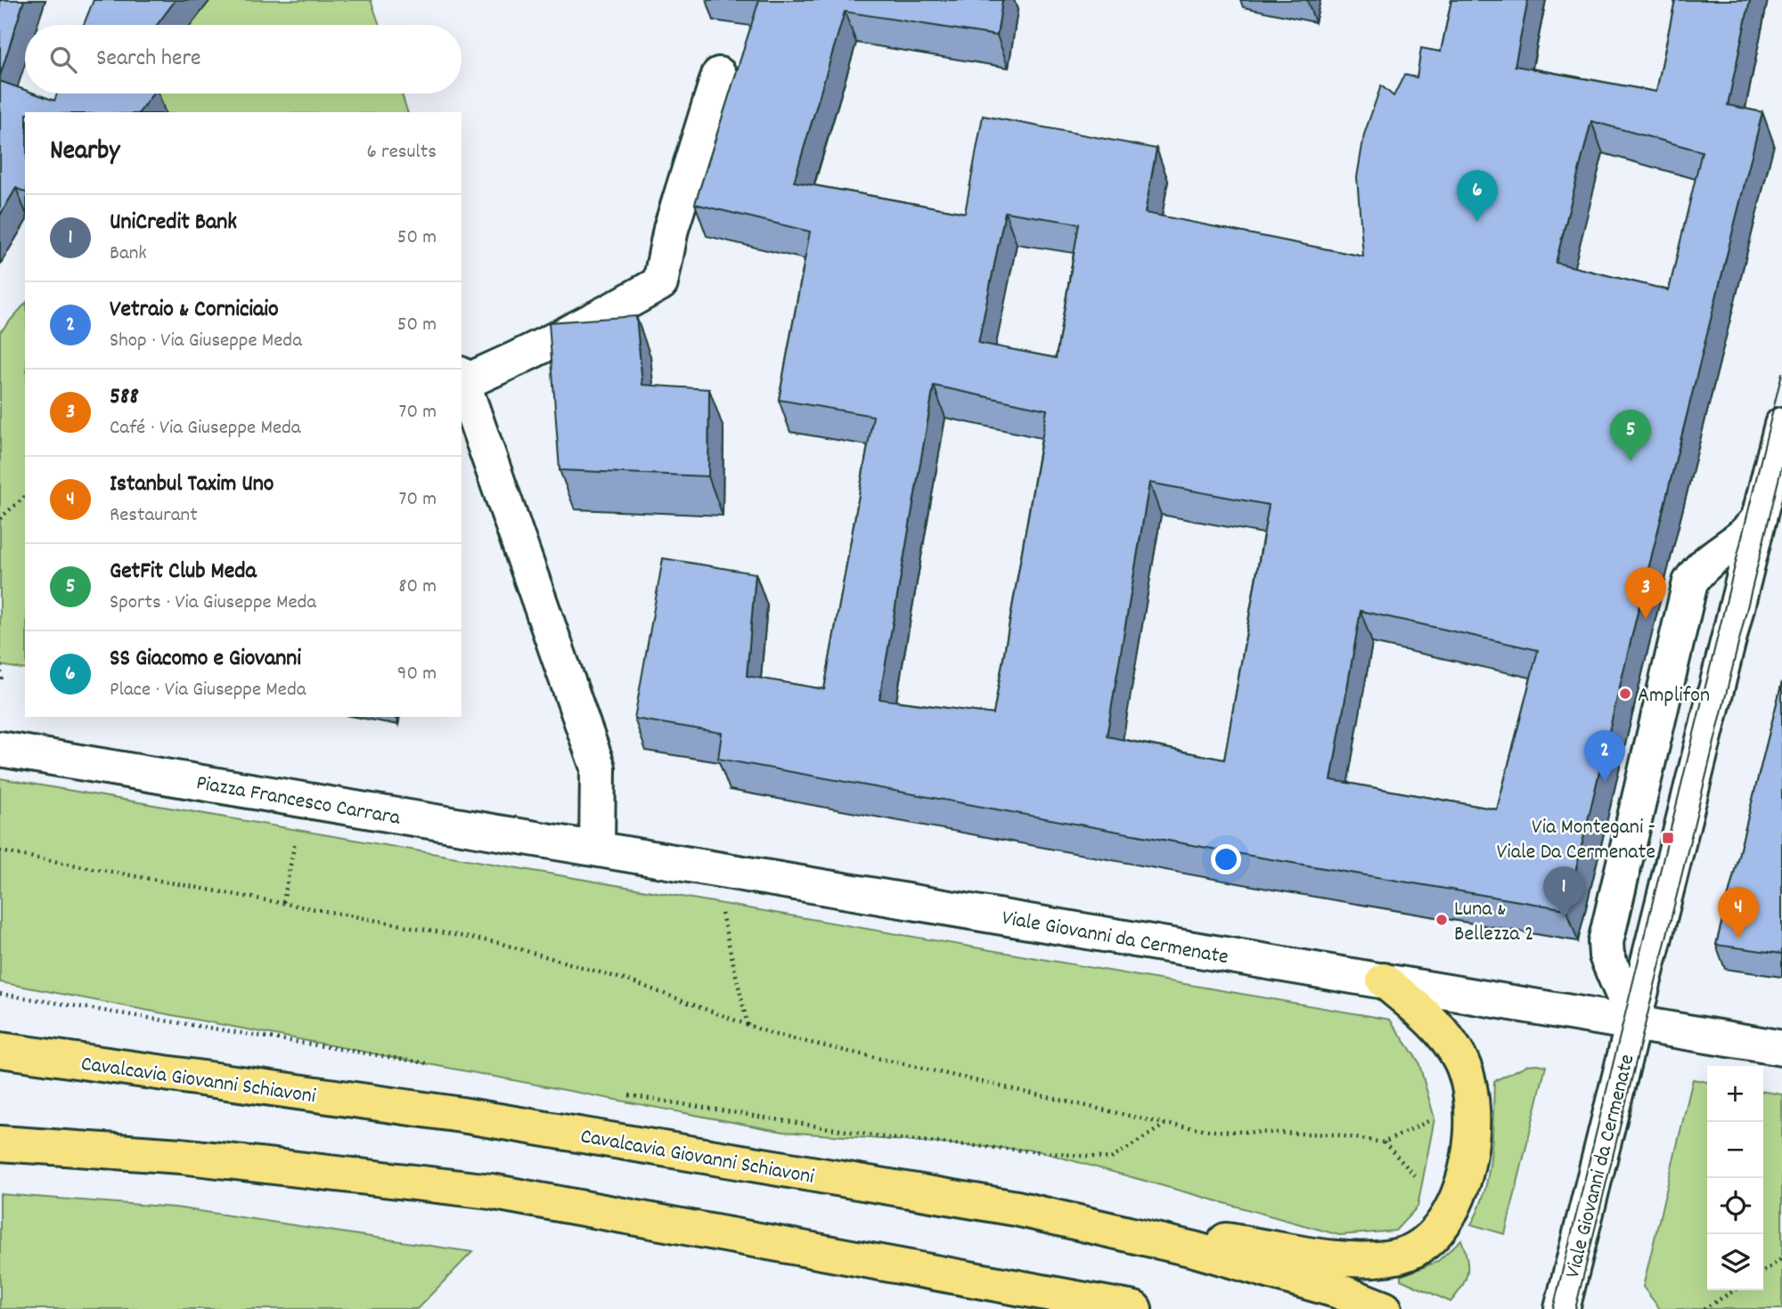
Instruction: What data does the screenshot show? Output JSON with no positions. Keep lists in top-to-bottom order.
{
  "streets": {
    "main road": ["Cavalcavia Giovanni Schiavoni"],
    "street": ["Piazza Francesco Carrara", "Viale Giovanni da Cermenate"]
  },
  "crossings": [
    ["Piazza Francesco Carrara", "Viale Giovanni da Cermenate"]
  ],
  "places": {
    "other": ["Amplifon", "Luna & Bellezza 2"],
    "transit": ["Via Montegani - Viale Da Cermenate"]
  },
  "page": {
    "search": "Search here",
    "heading": ["Nearby", "6 results"],
    "pins": [
      "6",
      "5",
      "3",
      "2",
      "1",
      "4"
    ],
    "list": [
      {
        "mark": "1",
        "name": "UniCredit Bank",
        "note": "Bank",
        "value": "50 m"
      },
      {
        "mark": "2",
        "name": "Vetraio & Corniciaio",
        "note": "Shop · Via Giuseppe Meda",
        "value": "50 m"
      },
      {
        "mark": "3",
        "name": "588",
        "note": "Café · Via Giuseppe Meda",
        "value": "70 m"
      },
      {
        "mark": "4",
        "name": "Istanbul Taxim Uno",
        "note": "Restaurant",
        "value": "70 m"
      },
      {
        "mark": "5",
        "name": "GetFit Club Meda",
        "note": "Sports · Via Giuseppe Meda",
        "value": "80 m"
      },
      {
        "mark": "6",
        "name": "SS Giacomo e Giovanni",
        "note": "Place · Via Giuseppe Meda",
        "value": "90 m"
      }
    ],
    "map_buttons": ["+", "−"]
  }
}
